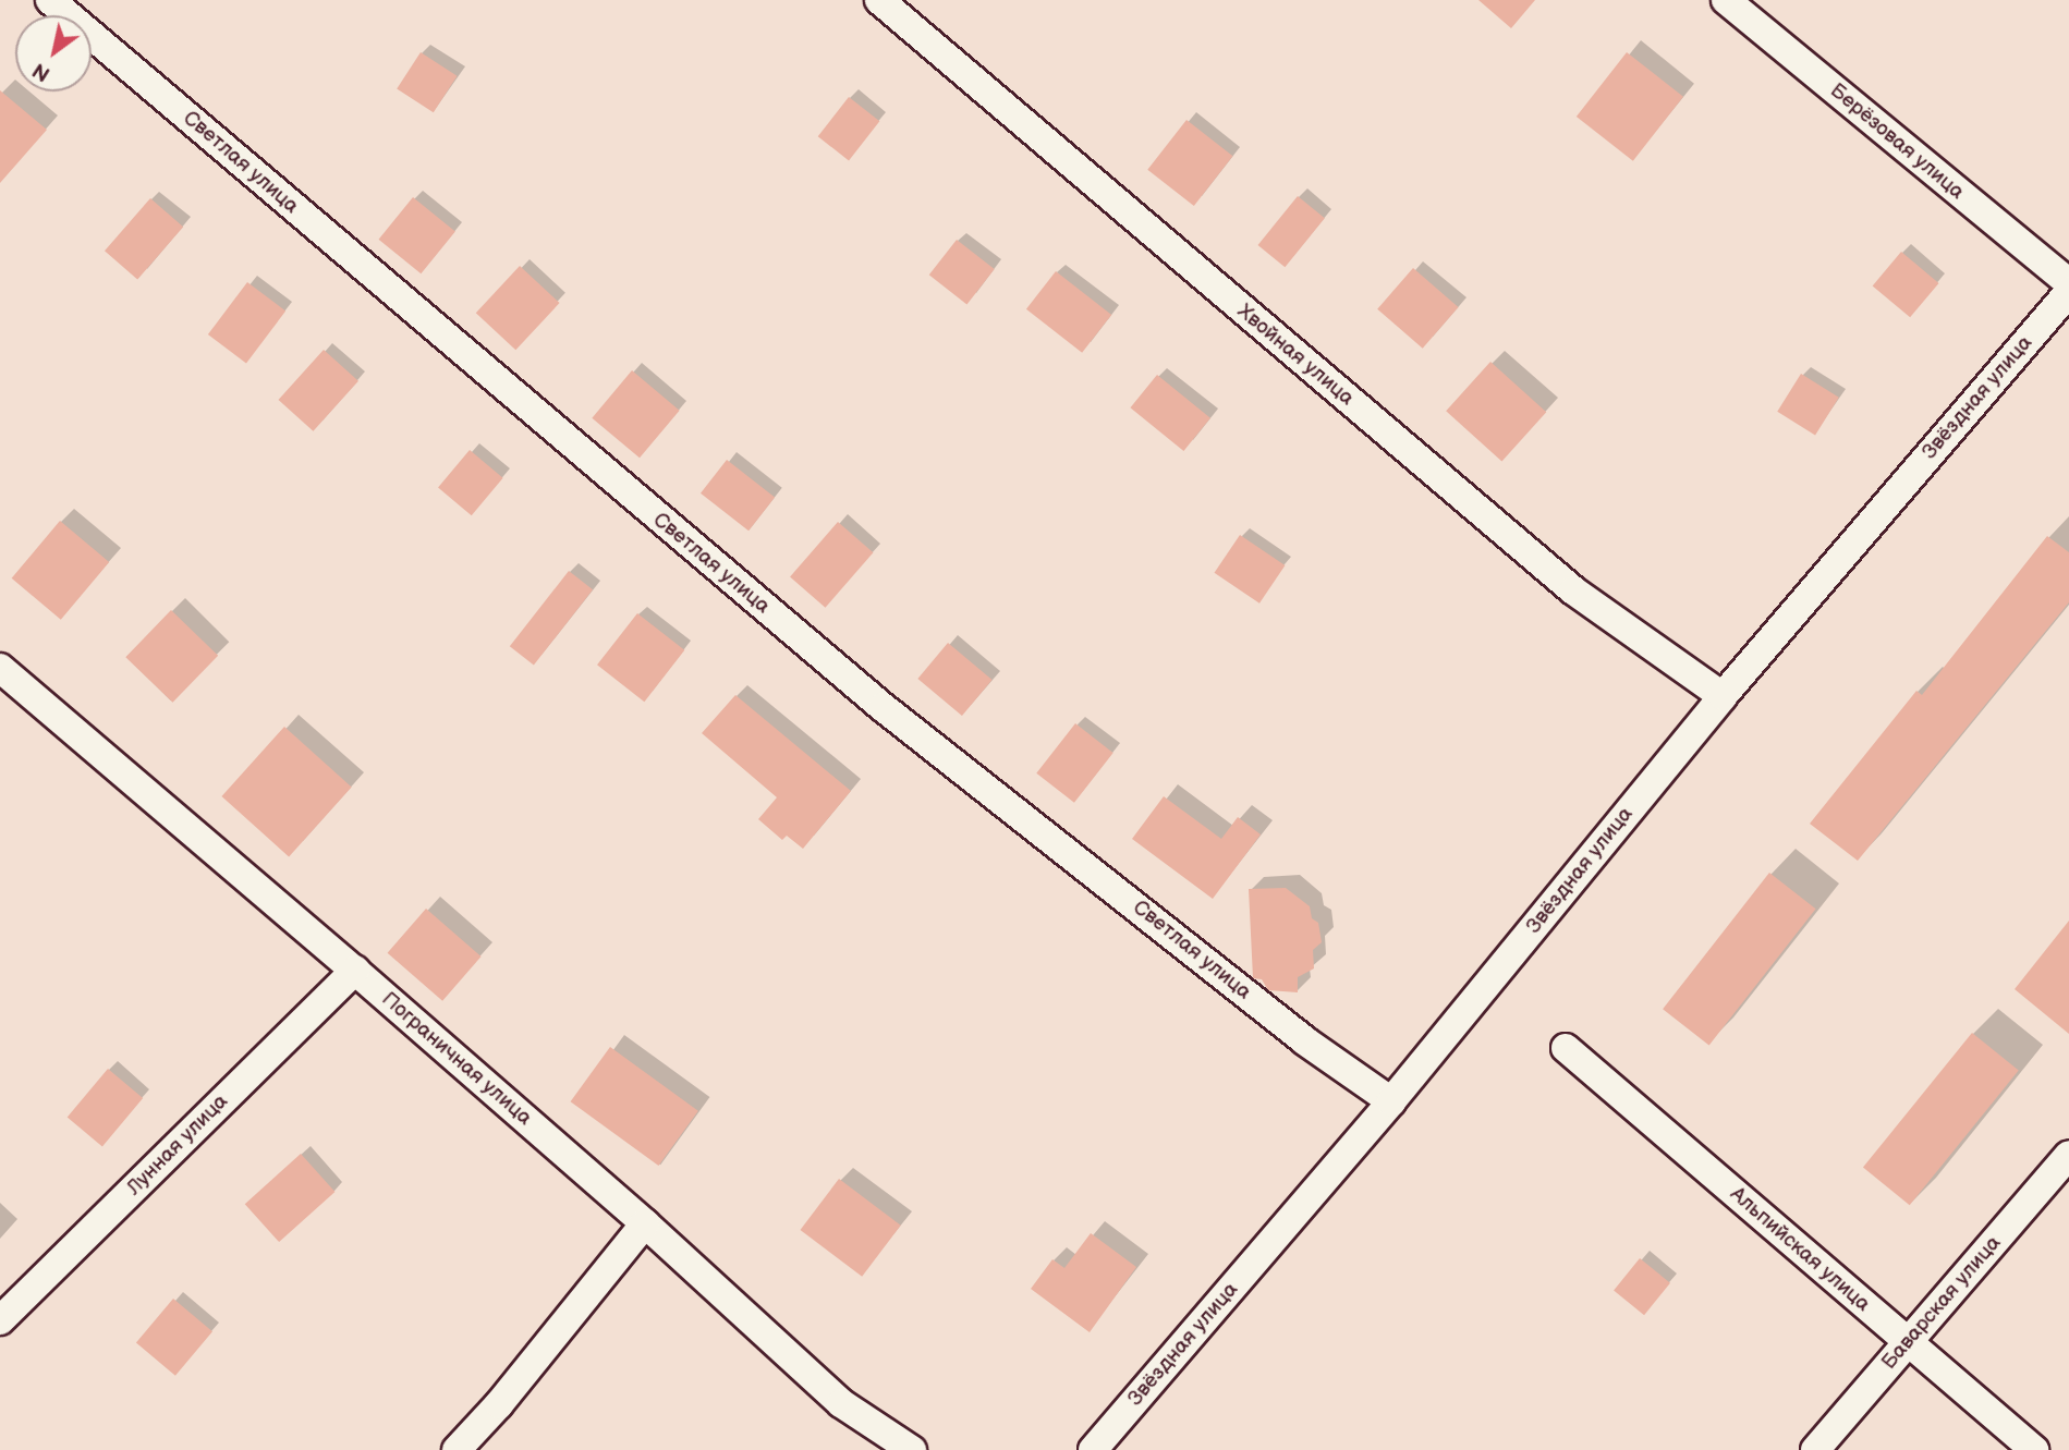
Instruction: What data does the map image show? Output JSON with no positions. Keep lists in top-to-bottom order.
{
  "streets": {
    "street": [
      "Берёзовая улица",
      "Светлая улица",
      "Хвойная улица",
      "Звёздная улица",
      "Пограничная улица",
      "Лунная улица",
      "Альпийская улица",
      "Баварская улица"
    ]
  },
  "crossings": [
    ["Светлая улица", "Звёздная улица"],
    ["Хвойная улица", "Звёздная улица"],
    ["Пограничная улица", "Лунная улица"],
    ["Альпийская улица", "Баварская улица"]
  ],
  "north": "bottom left"
}
